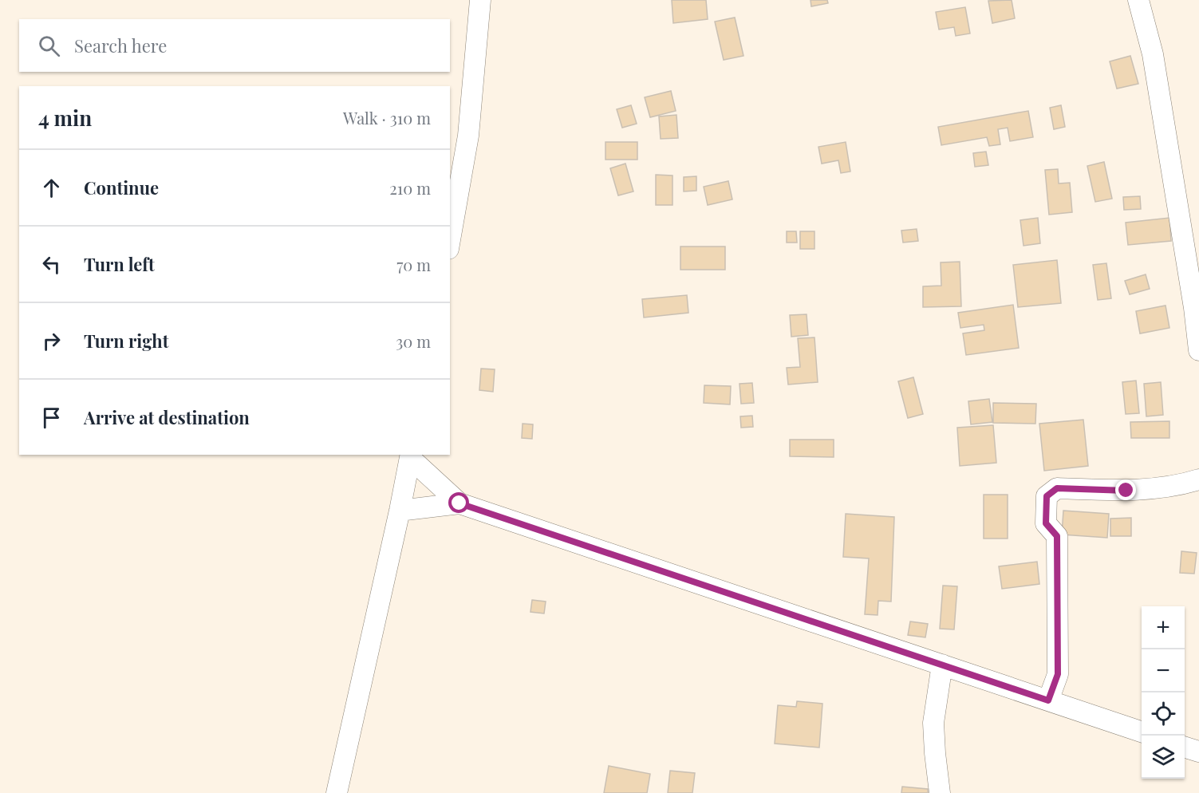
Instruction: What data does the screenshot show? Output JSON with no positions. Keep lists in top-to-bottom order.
{
  "page": {
    "search": "Search here",
    "heading": ["4 min", "Walk · 310 m"],
    "list": [
      ["Continue", "210 m"],
      ["Turn left", "70 m"],
      ["Turn right", "30 m"],
      "Arrive at destination"
    ],
    "map_buttons": ["+", "−"]
  }
}
